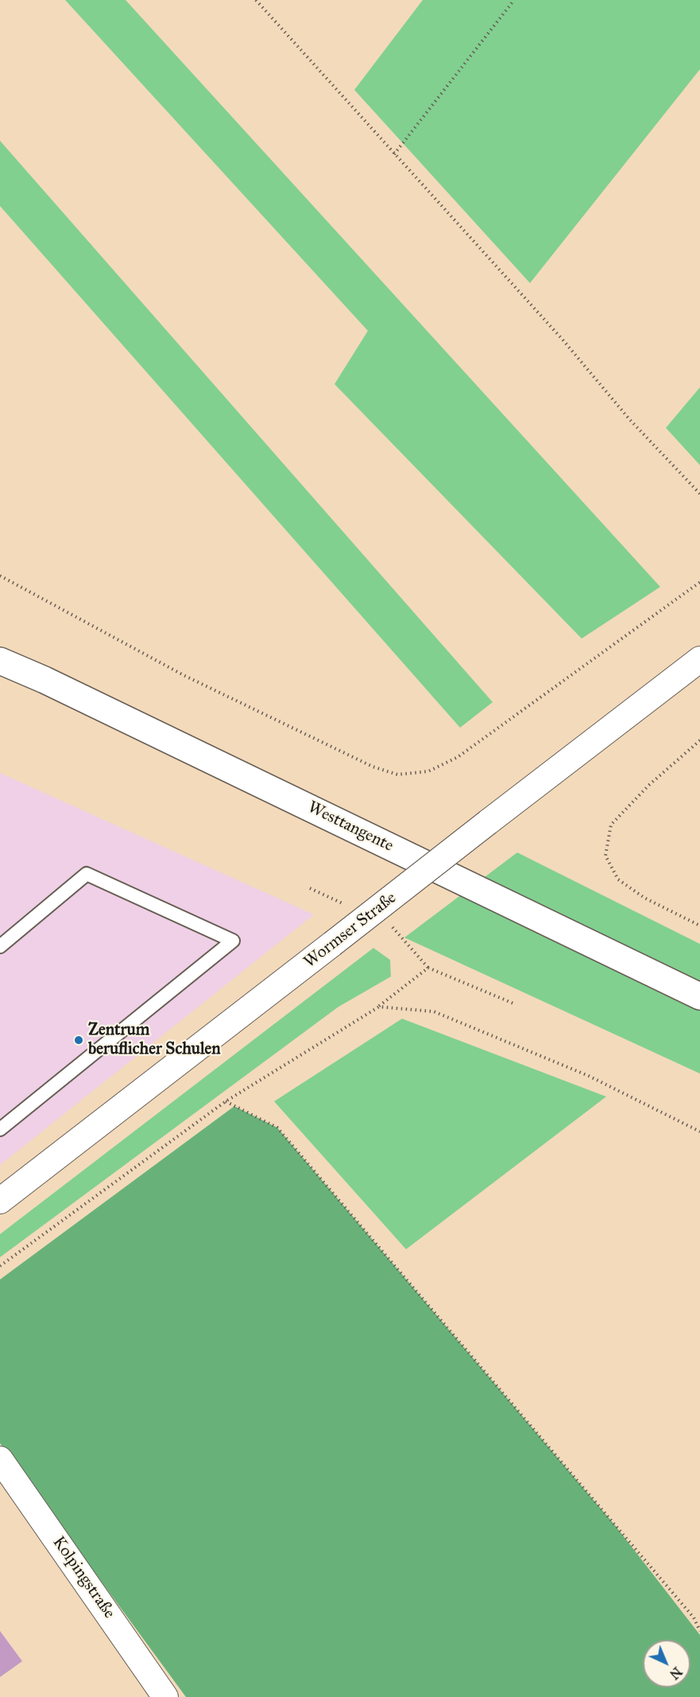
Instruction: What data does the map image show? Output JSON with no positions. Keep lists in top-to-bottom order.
{
  "streets": {
    "main road": ["Westtangente"],
    "street": ["Wormser Straße", "Kolpingstraße"]
  },
  "places": ["Zentrum beruflicher Schulen"],
  "north": "bottom right"
}
